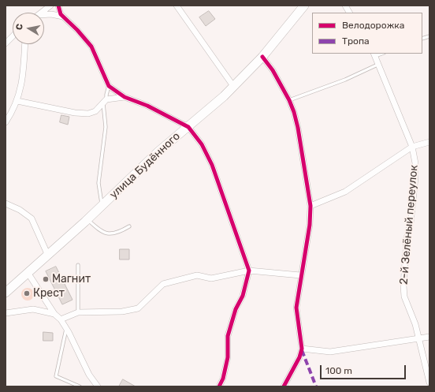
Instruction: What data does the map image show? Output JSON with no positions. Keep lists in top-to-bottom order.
{
  "streets": {
    "main road": ["улица Будённого"],
    "street": ["2-й Зелёный переулок"]
  },
  "places": ["Магнит", "Крест"],
  "legend": ["Велодорожка", "Тропа"],
  "scale_bar": "100 m",
  "north": "left"
}
